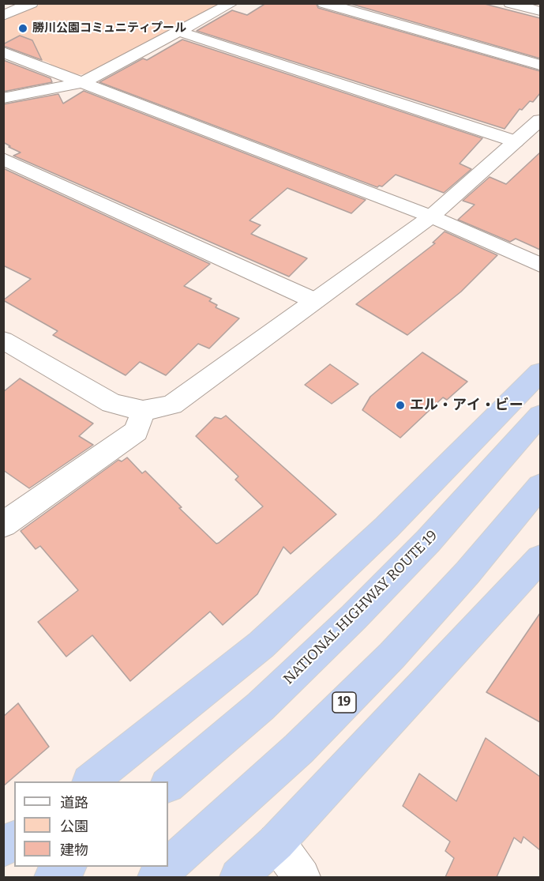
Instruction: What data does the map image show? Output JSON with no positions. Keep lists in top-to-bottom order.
{
  "streets": {
    "highway": ["NATIONAL HIGHWAY ROUTE 19", "19"]
  },
  "places": ["勝川公園コミュニティプール", "エル・アイ・ビー"],
  "legend": ["道路", "公園", "建物"]
}
